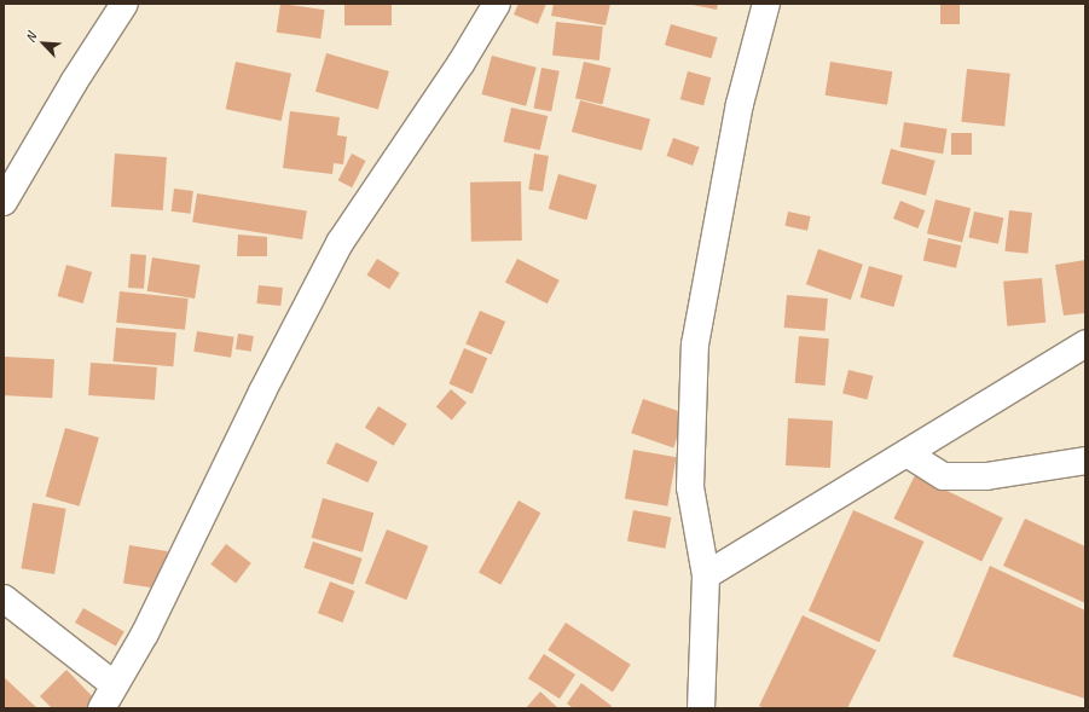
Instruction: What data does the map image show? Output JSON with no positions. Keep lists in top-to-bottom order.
{
  "north": "top left"
}
